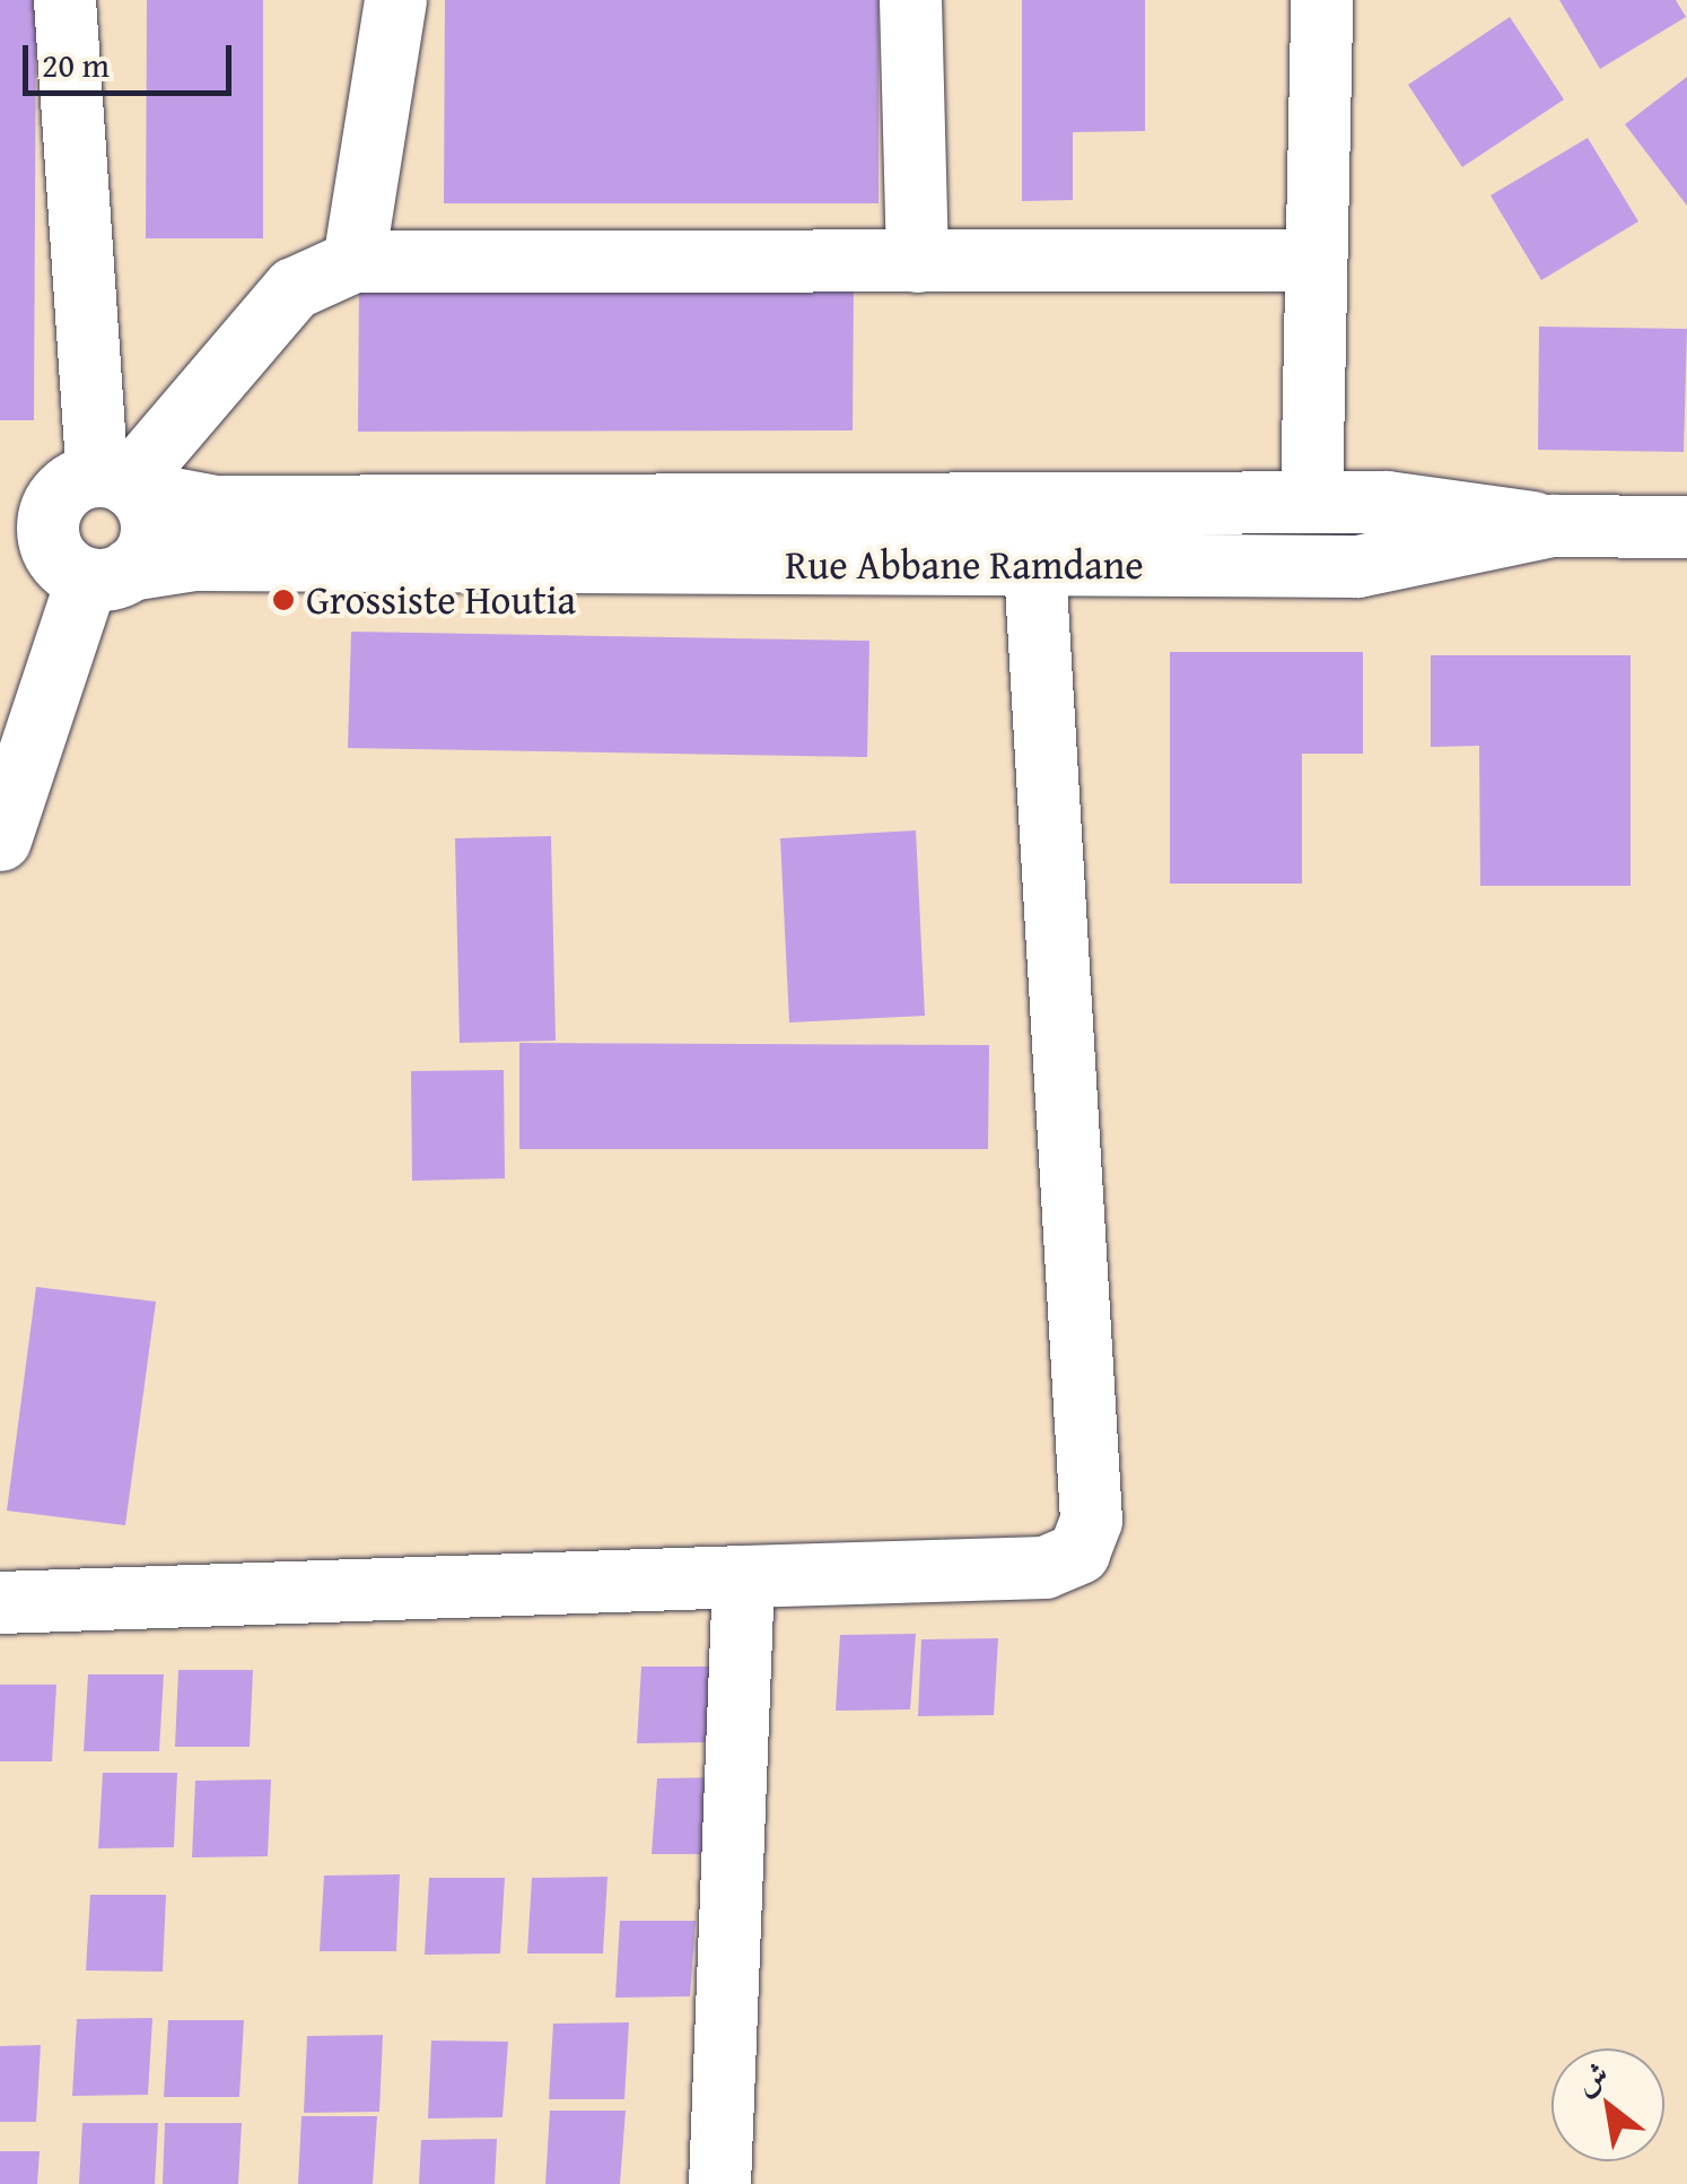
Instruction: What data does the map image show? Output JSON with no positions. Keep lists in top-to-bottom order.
{
  "streets": {
    "street": ["Rue Abbane Ramdane"]
  },
  "places": ["Grossiste Houtia"],
  "scale_bar": "20 m",
  "north": "top left"
}
